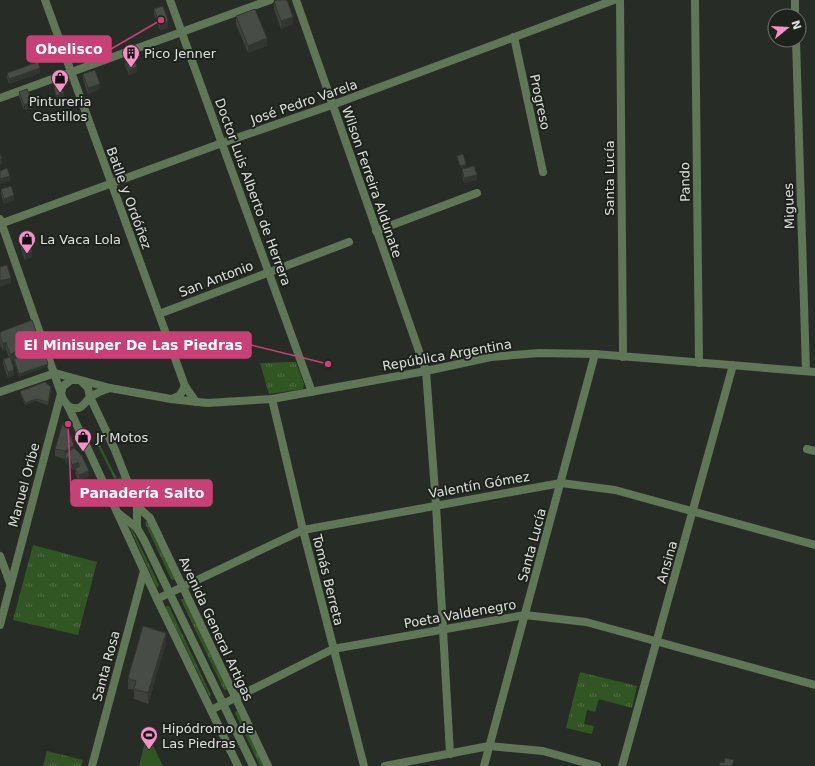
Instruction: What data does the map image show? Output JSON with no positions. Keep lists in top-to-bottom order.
{
  "streets": {
    "street": [
      "José Pedro Varela",
      "Progreso",
      "Santa Lucía",
      "Wilson Ferreira Aldunate",
      "Pando",
      "Doctor Luis Alberto de Herrera",
      "Batlle y Ordóñez",
      "Migues",
      "San Antonio",
      "República Argentina",
      "Manuel Oribe",
      "Valentín Gómez",
      "Ansina",
      "Tomás Berreta",
      "Poeta Valdenegro",
      "Avenida General Artigas",
      "Santa Rosa"
    ]
  },
  "crossings": [
    ["José Pedro Varela", "Progreso"],
    ["José Pedro Varela", "Wilson Ferreira Aldunate"],
    ["José Pedro Varela", "Doctor Luis Alberto de Herrera"],
    ["José Pedro Varela", "Batlle y Ordóñez"],
    ["Santa Lucía", "República Argentina"],
    ["Santa Lucía", "Valentín Gómez"],
    ["Santa Lucía", "Poeta Valdenegro"],
    ["Wilson Ferreira Aldunate", "República Argentina"],
    ["Wilson Ferreira Aldunate", "Valentín Gómez"],
    ["Wilson Ferreira Aldunate", "Poeta Valdenegro"],
    ["Pando", "República Argentina"],
    ["Doctor Luis Alberto de Herrera", "San Antonio"],
    ["Doctor Luis Alberto de Herrera", "República Argentina"],
    ["Batlle y Ordóñez", "San Antonio"],
    ["Batlle y Ordóñez", "República Argentina"],
    ["Migues", "República Argentina"],
    ["República Argentina", "Ansina"],
    ["República Argentina", "Tomás Berreta"],
    ["Valentín Gómez", "Ansina"],
    ["Valentín Gómez", "Tomás Berreta"],
    ["Valentín Gómez", "Avenida General Artigas"],
    ["Ansina", "Poeta Valdenegro"],
    ["Tomás Berreta", "Poeta Valdenegro"],
    ["Poeta Valdenegro", "Avenida General Artigas"]
  ],
  "places": {
    "other": ["Obelisco", "El Minisuper De Las Piedras", "Panadería Salto"],
    "building": ["Pico Jenner"],
    "shop": ["Pintureria Castillos", "La Vaca Lola", "Jr Motos"],
    "sports": ["Hipódromo de Las Piedras"]
  },
  "north": "right"
}
